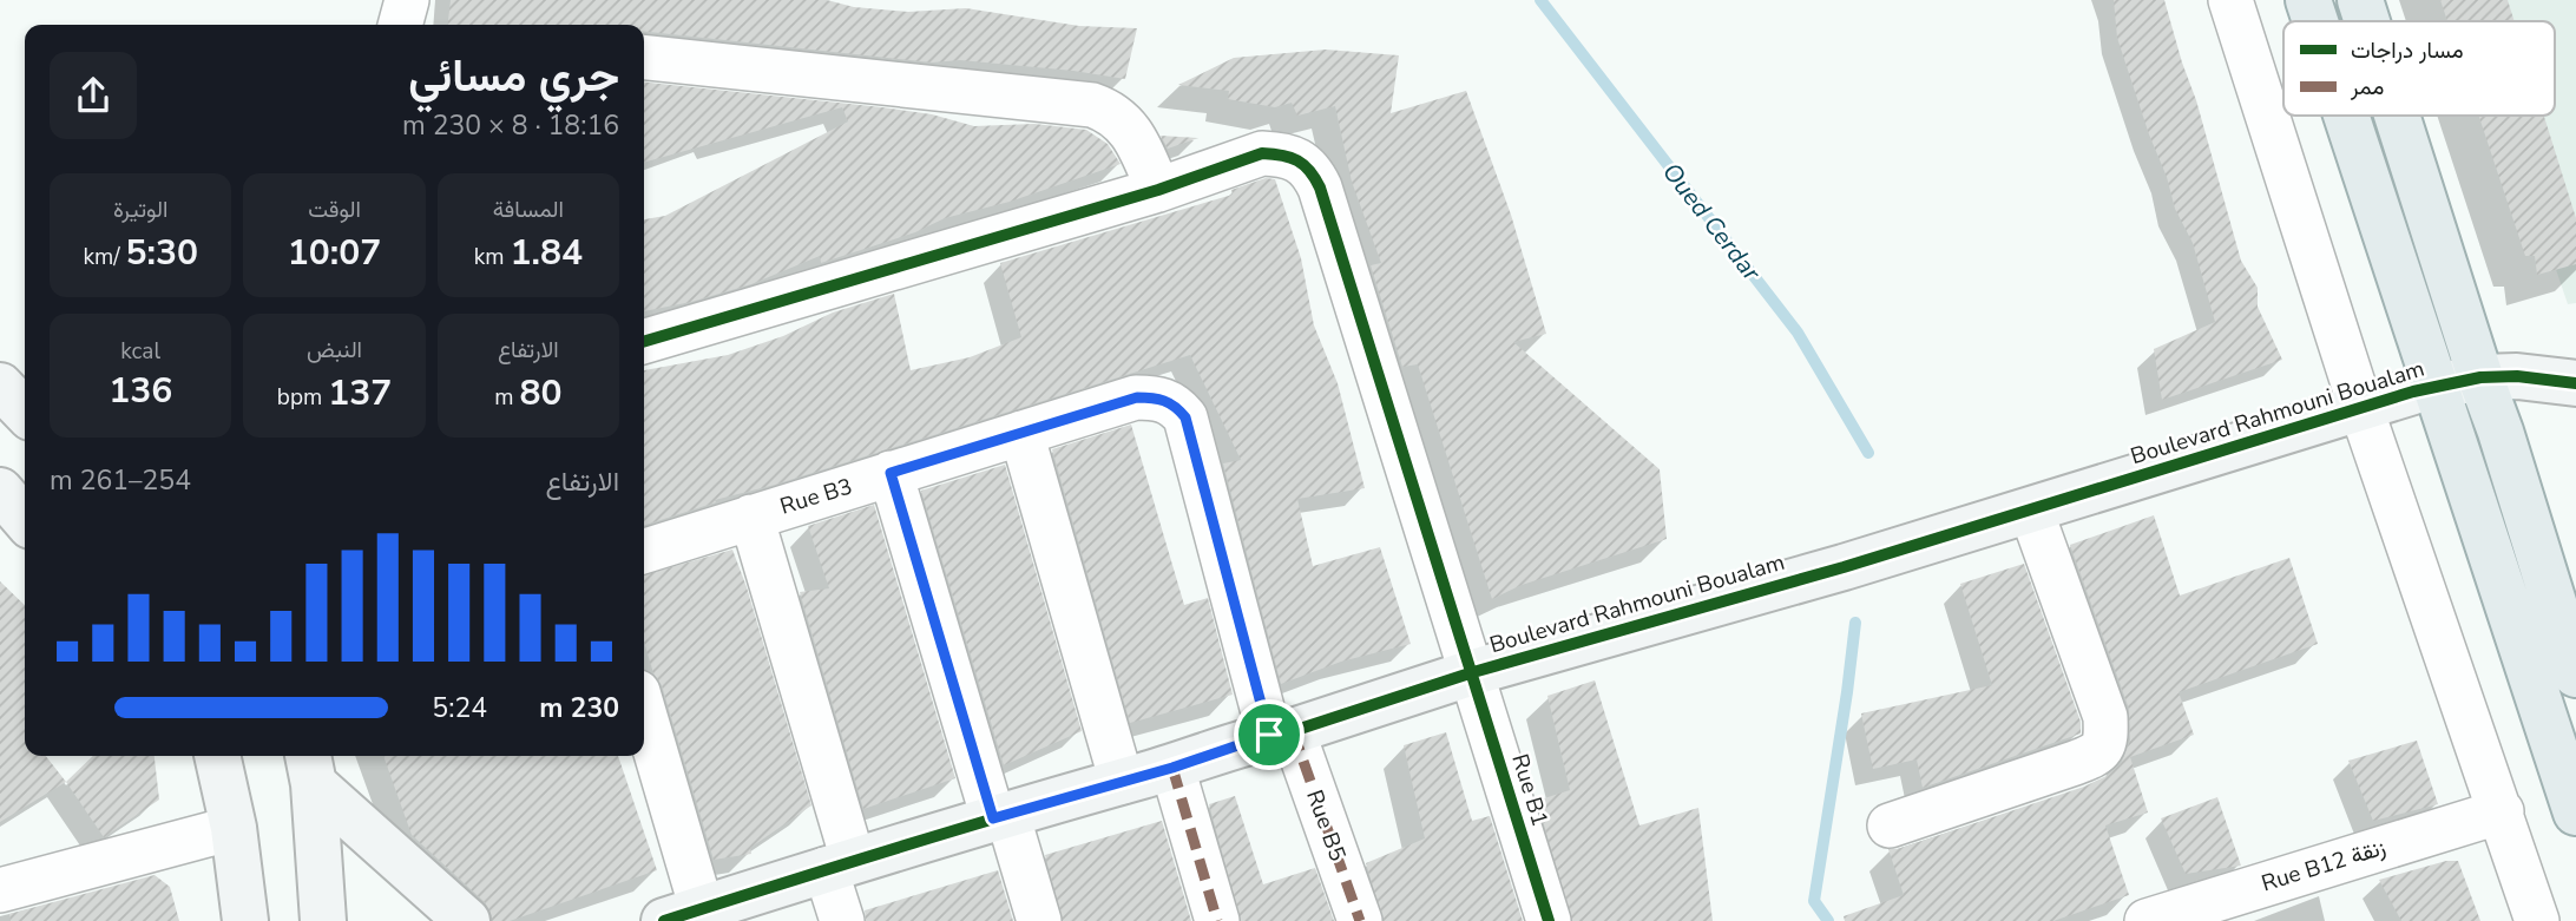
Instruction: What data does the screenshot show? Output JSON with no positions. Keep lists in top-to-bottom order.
{
  "streets": {
    "street": [
      "Boulevard Rahmouni Boualam",
      "Rue B3",
      "Rue B1",
      "Rue B5",
      "Rue B12 زنقة"
    ]
  },
  "crossings": [
    ["Boulevard Rahmouni Boualam", "Rue B1"],
    ["Boulevard Rahmouni Boualam", "Rue B5"],
    ["Rue B3", "Rue B5"]
  ],
  "water": ["Oued Cerdar"],
  "legend": ["مسار دراجات", "ممر"],
  "page": {
    "heading": ["جري مسائي", "18:16 · 8 × 230 m"],
    "stats": [
      ["المسافة", "1.84 km"],
      ["الوقت", "10:07"],
      ["الوتيرة", "5:30 /km"],
      ["الارتفاع", "80 m"],
      ["النبض", "137 bpm"],
      ["kcal", "136"]
    ],
    "chart": ["الارتفاع", "254–261 m"],
    "list": [
      {
        "name": "230 m",
        "note": "5:24"
      }
    ]
  }
}
